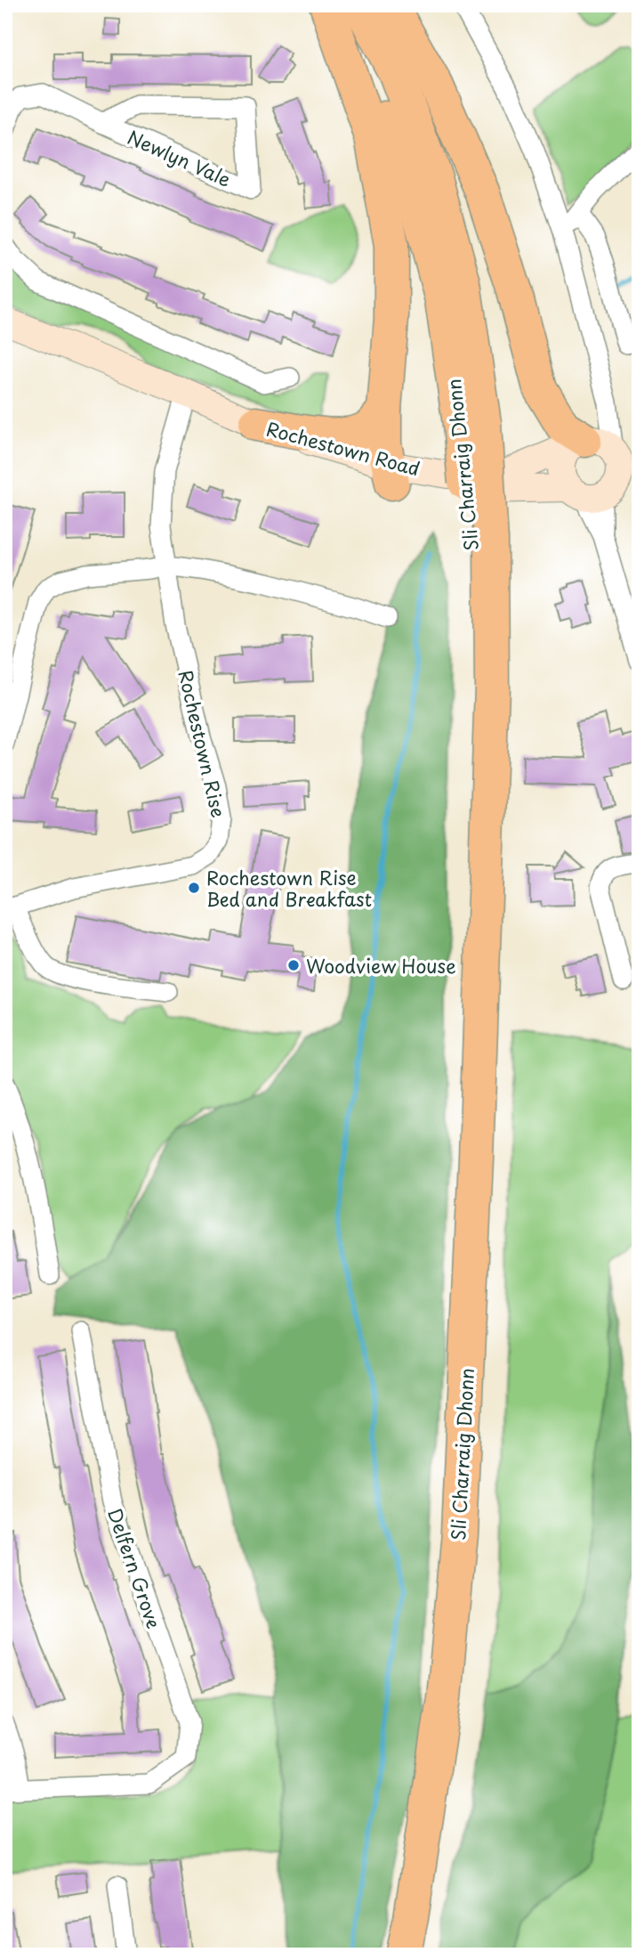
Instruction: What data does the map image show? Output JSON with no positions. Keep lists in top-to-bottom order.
{
  "streets": {
    "highway": ["Sli Charraig Dhonn"],
    "main road": ["Rochestown Road"],
    "street": ["Newlyn Vale", "Rochestown Rise", "Delfern Grove"]
  },
  "crossings": [
    ["Rochestown Road", "Rochestown Rise"]
  ],
  "places": ["Rochestown Rise Bed and Breakfast", "Woodview House"]
}
